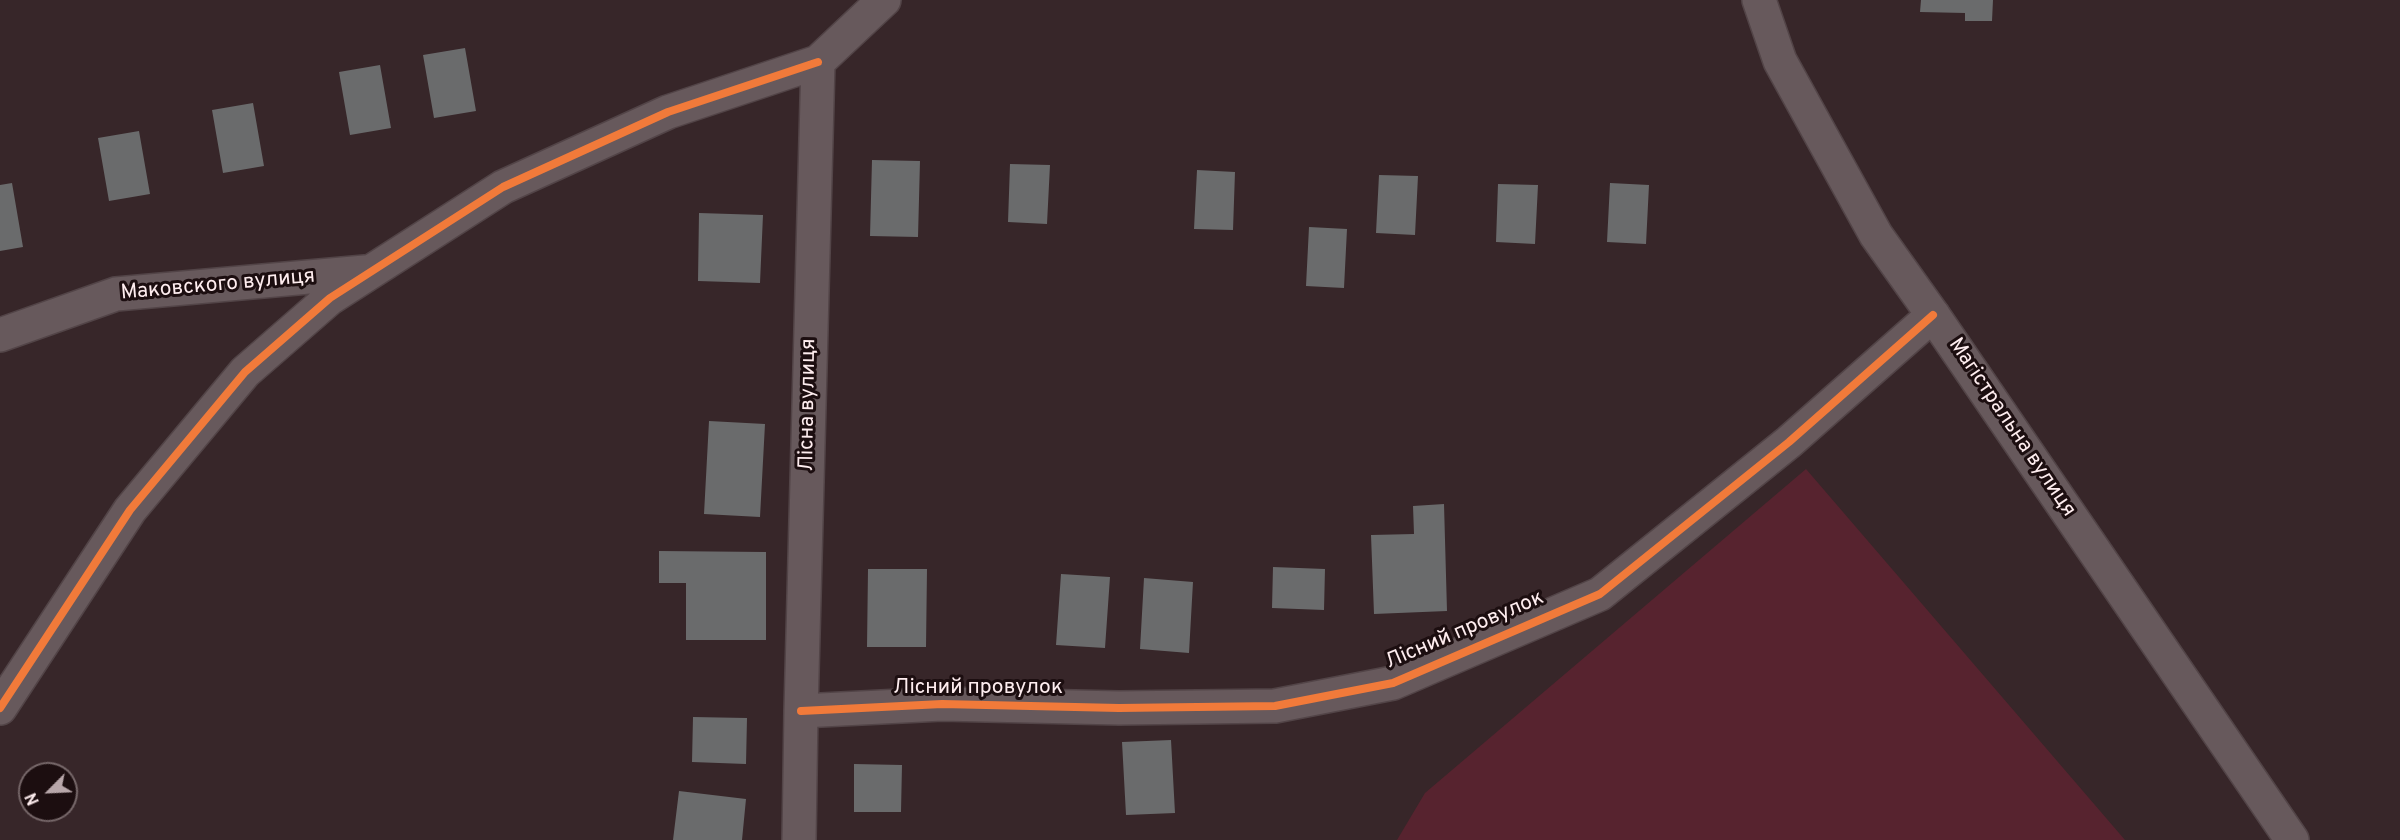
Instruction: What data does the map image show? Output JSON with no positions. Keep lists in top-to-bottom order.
{
  "streets": {
    "street": [
      "Маковского вулиця",
      "Лісна вулиця",
      "Магістральна вулиця",
      "Лісний провулок"
    ]
  },
  "crossings": [
    ["Лісна вулиця", "Лісний провулок"],
    ["Магістральна вулиця", "Лісний провулок"]
  ],
  "north": "bottom left"
}
